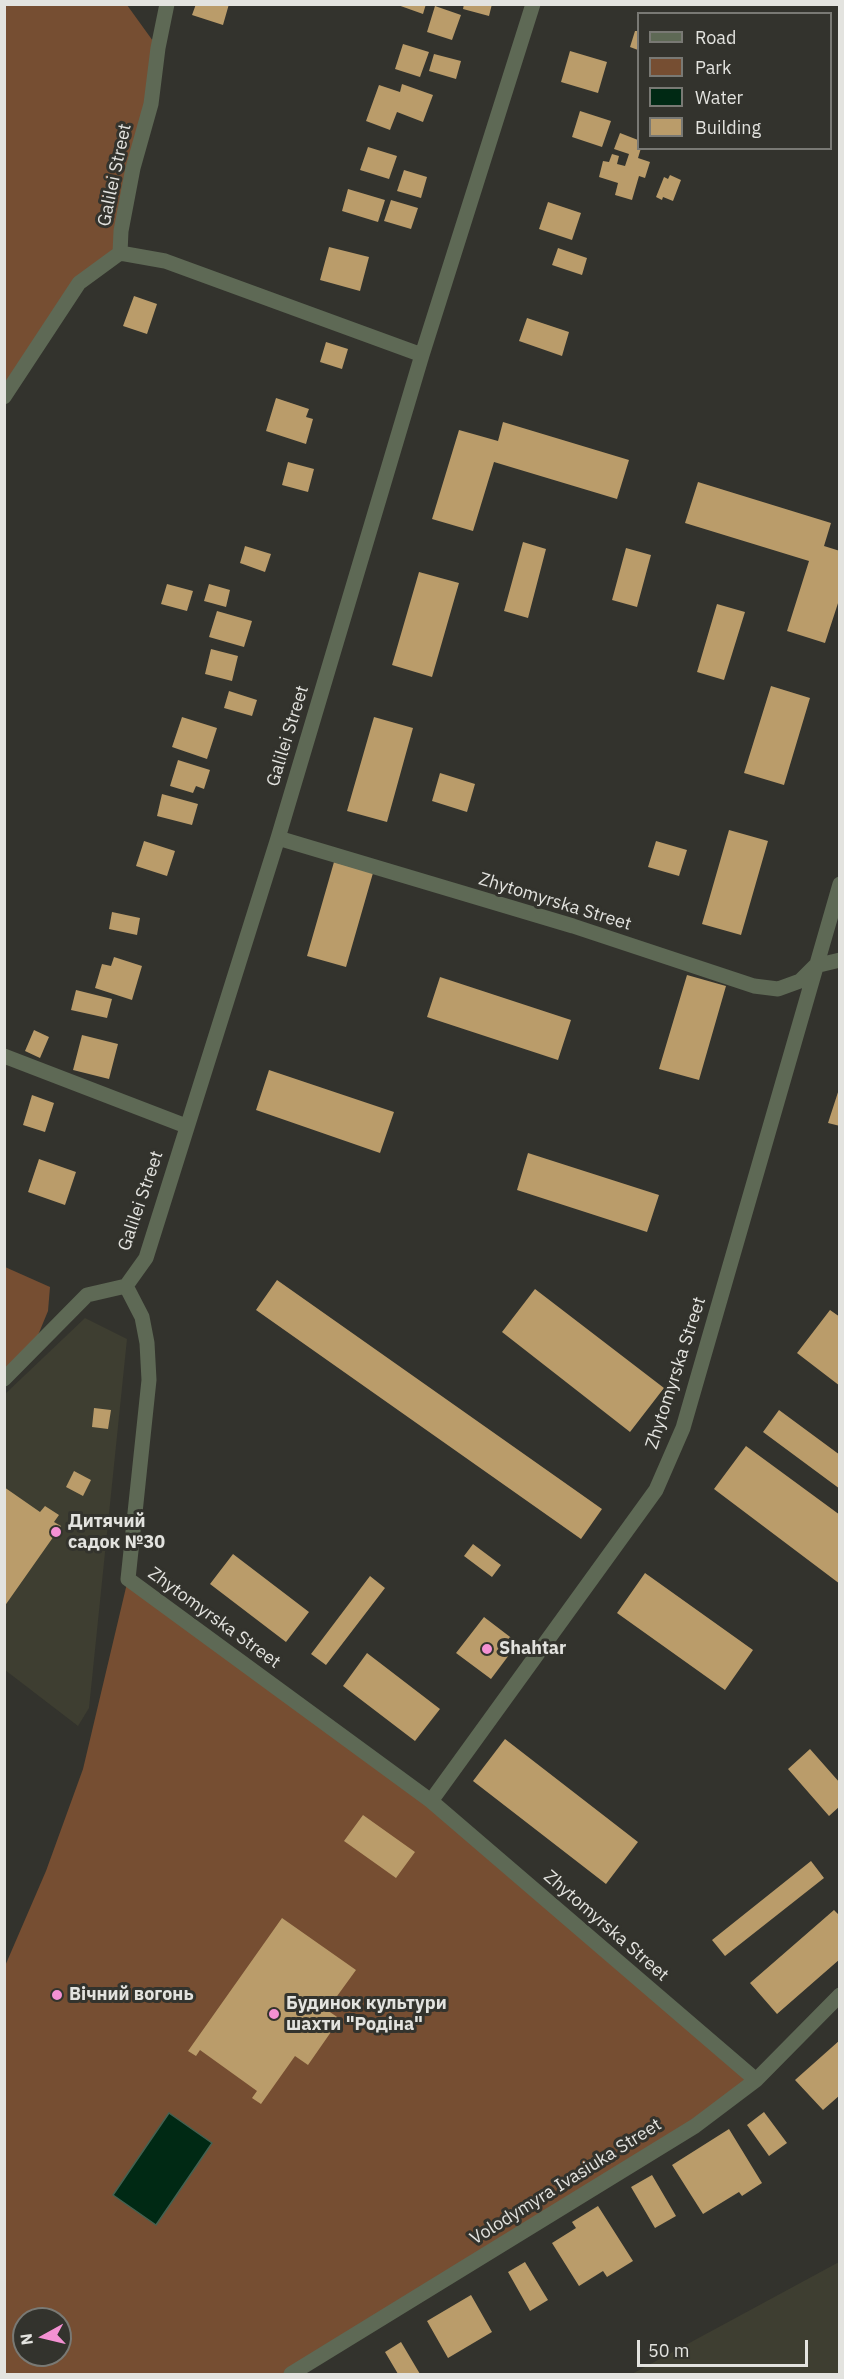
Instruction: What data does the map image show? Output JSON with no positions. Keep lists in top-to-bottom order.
{
  "streets": {
    "street": ["Galilei Street", "Zhytomyrska Street", "Volodymyra Ivasiuka Street"]
  },
  "crossings": [
    ["Galilei Street", "Zhytomyrska Street"],
    ["Zhytomyrska Street", "Volodymyra Ivasiuka Street"]
  ],
  "places": [
    "Дитячий садок №30",
    "Shahtar",
    "Вічний вогонь",
    "Будинок культури шахти \"Родіна\""
  ],
  "legend": [
    "Road",
    "Park",
    "Water",
    "Building"
  ],
  "scale_bar": "50 m",
  "north": "left"
}
